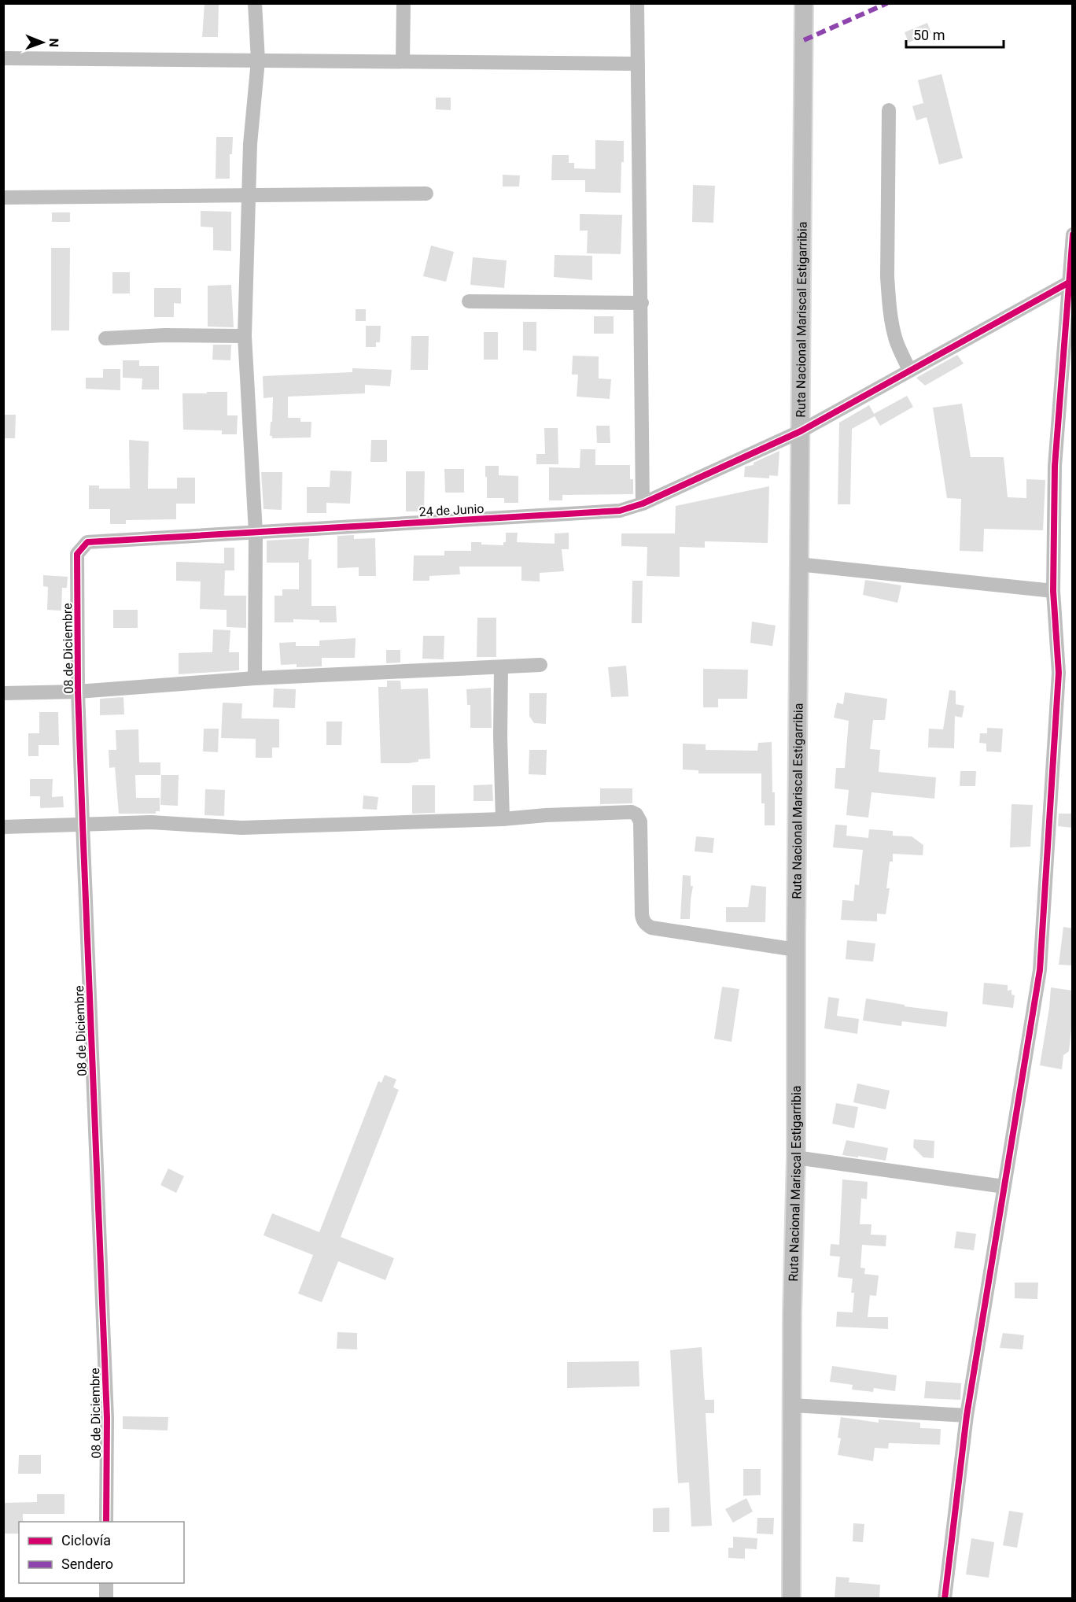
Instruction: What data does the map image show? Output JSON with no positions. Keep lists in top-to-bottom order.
{
  "streets": {
    "main road": ["Ruta Nacional Mariscal Estigarribia"],
    "street": ["24 de Junio", "08 de Diciembre"]
  },
  "crossings": [
    ["Ruta Nacional Mariscal Estigarribia", "24 de Junio"],
    ["24 de Junio", "08 de Diciembre"]
  ],
  "legend": ["Ciclovía", "Sendero"],
  "scale_bar": "50 m",
  "north": "right"
}
